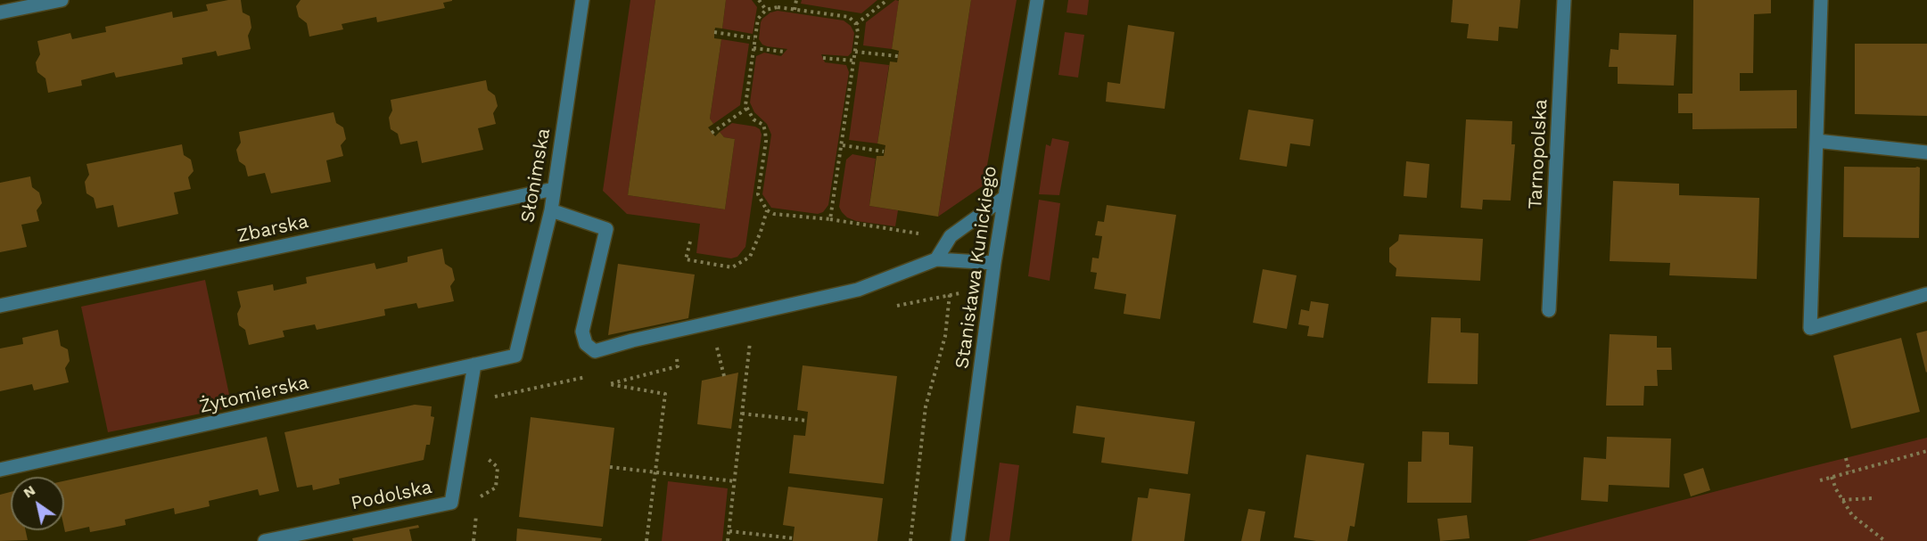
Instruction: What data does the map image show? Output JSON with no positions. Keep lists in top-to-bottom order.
{
  "streets": {
    "street": [
      "Tarnopolska",
      "Słonimska",
      "Zbarska",
      "Stanisława Kunickiego",
      "Żytomierska",
      "Podolska"
    ]
  },
  "crossings": [
    ["Słonimska", "Zbarska"],
    ["Słonimska", "Żytomierska"],
    ["Żytomierska", "Podolska"]
  ],
  "north": "top left"
}
